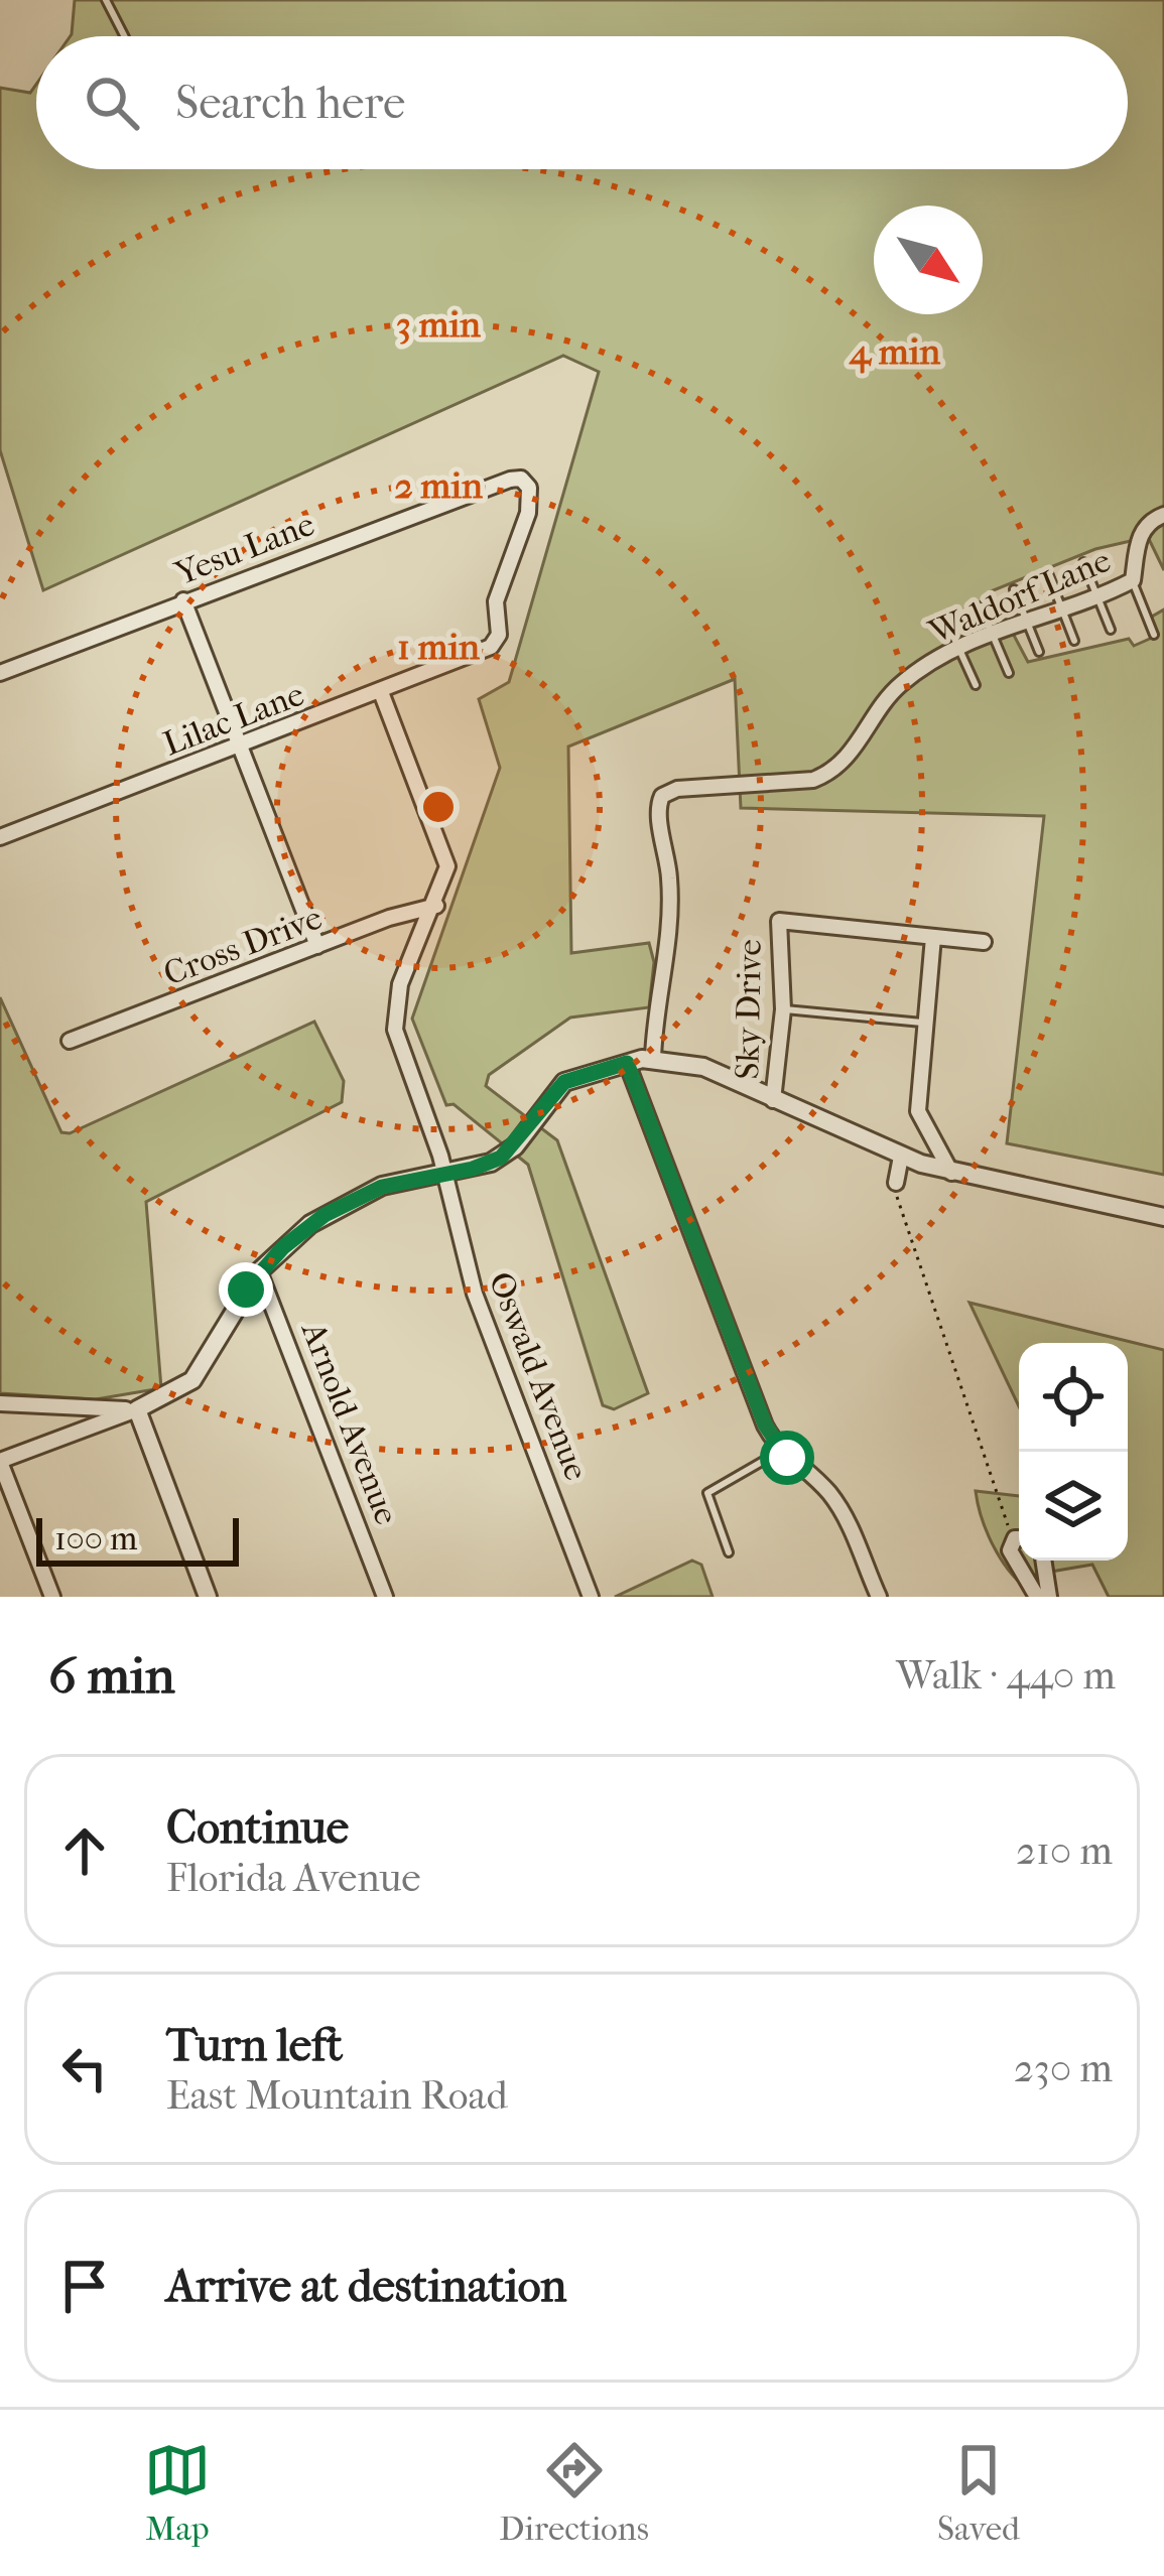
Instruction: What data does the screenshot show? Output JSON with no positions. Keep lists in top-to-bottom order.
{
  "streets": {
    "street": [
      "Yesu Lane",
      "Waldorf Lane",
      "Lilac Lane",
      "Cross Drive",
      "Sky Drive",
      "Oswald Avenue",
      "Arnold Avenue"
    ]
  },
  "crossings": [
    ["Yesu Lane", "Lilac Lane"],
    ["Lilac Lane", "Oswald Avenue"],
    ["Cross Drive", "Oswald Avenue"]
  ],
  "scale_bar": "100 m",
  "north": "bottom right",
  "page": {
    "search": "Search here",
    "scale": "100 m",
    "heading": ["6 min", "Walk · 440 m"],
    "list": [
      ["Continue", "Florida Avenue", "210 m"],
      ["Turn left", "East Mountain Road", "230 m"],
      "Arrive at destination"
    ],
    "nav": ["Map", "Directions", "Saved"]
  },
  "rings": [
    "3 min",
    "4 min",
    "2 min",
    "1 min"
  ]
}
